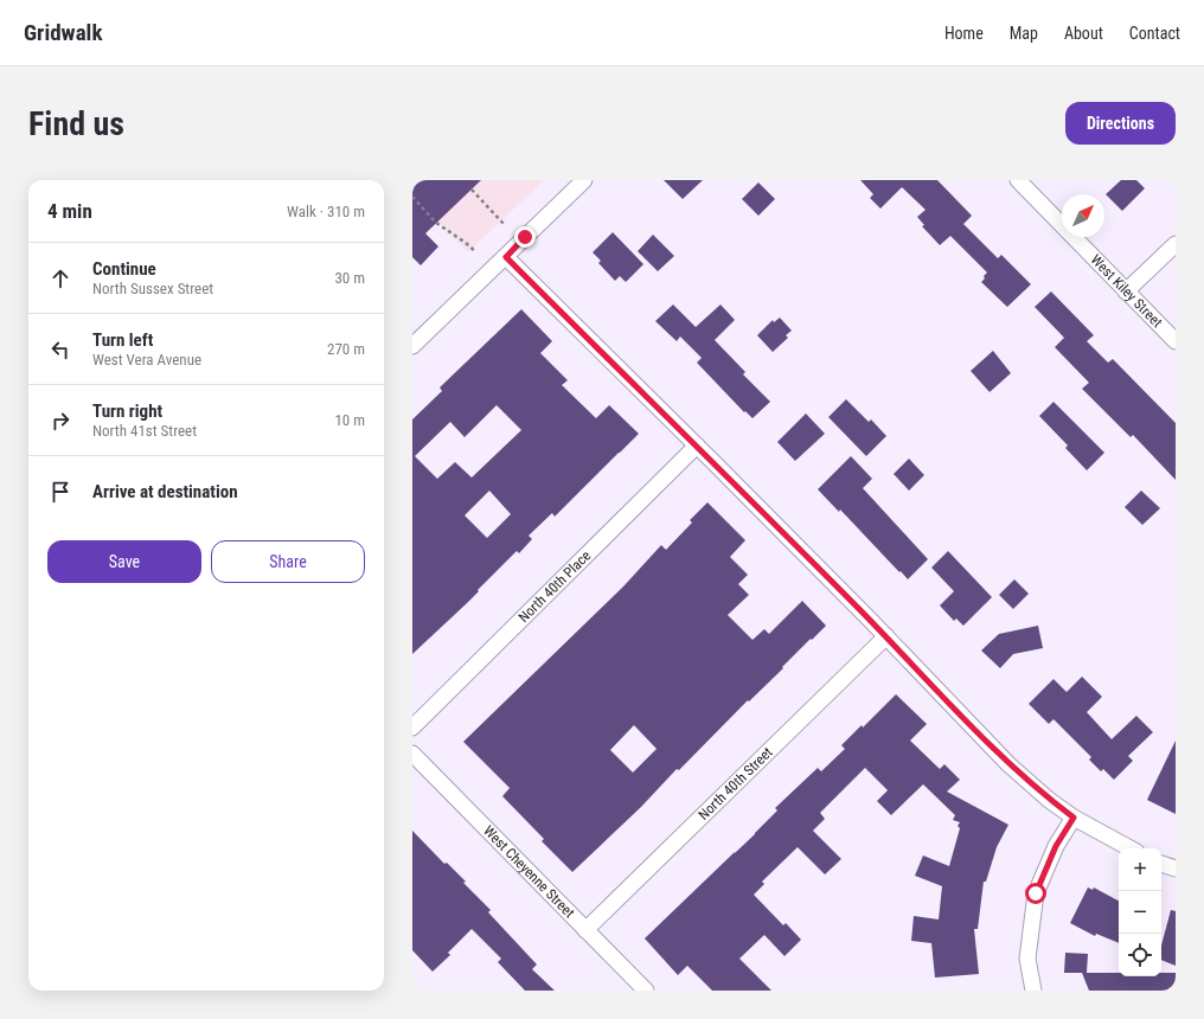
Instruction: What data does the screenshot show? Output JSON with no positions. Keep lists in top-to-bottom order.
{
  "streets": {
    "street": [
      "West Kiley Street",
      "North 40th Place",
      "North 40th Street",
      "West Cheyenne Street"
    ]
  },
  "crossings": [
    ["North 40th Street", "West Cheyenne Street"]
  ],
  "north": "top right",
  "page": {
    "header": "Gridwalk",
    "nav": [
      "Home",
      "Map",
      "About",
      "Contact"
    ],
    "buttons": [
      "Directions",
      ["Save", "Share"]
    ],
    "title": "Find us",
    "heading": ["4 min", "Walk · 310 m"],
    "list": [
      ["Continue", "North Sussex Street", "30 m"],
      ["Turn left", "West Vera Avenue", "270 m"],
      ["Turn right", "North 41st Street", "10 m"],
      "Arrive at destination"
    ],
    "map_buttons": ["+", "−"]
  }
}
